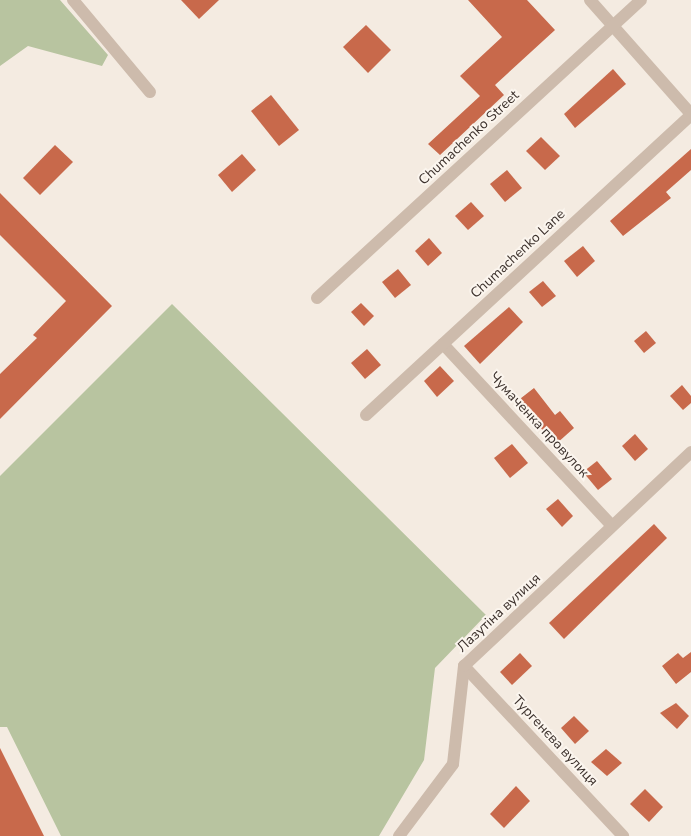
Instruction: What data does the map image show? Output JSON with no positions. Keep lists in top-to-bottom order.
{
  "streets": {
    "street": [
      "Chumachenko Street",
      "Chumachenko Lane",
      "Чумаченка провулок",
      "Лазутіна вулиця",
      "Тургенєва вулиця"
    ]
  },
  "crossings": [
    ["Chumachenko Lane", "Чумаченка провулок"],
    ["Чумаченка провулок", "Лазутіна вулиця"],
    ["Лазутіна вулиця", "Тургенєва вулиця"]
  ]
}
